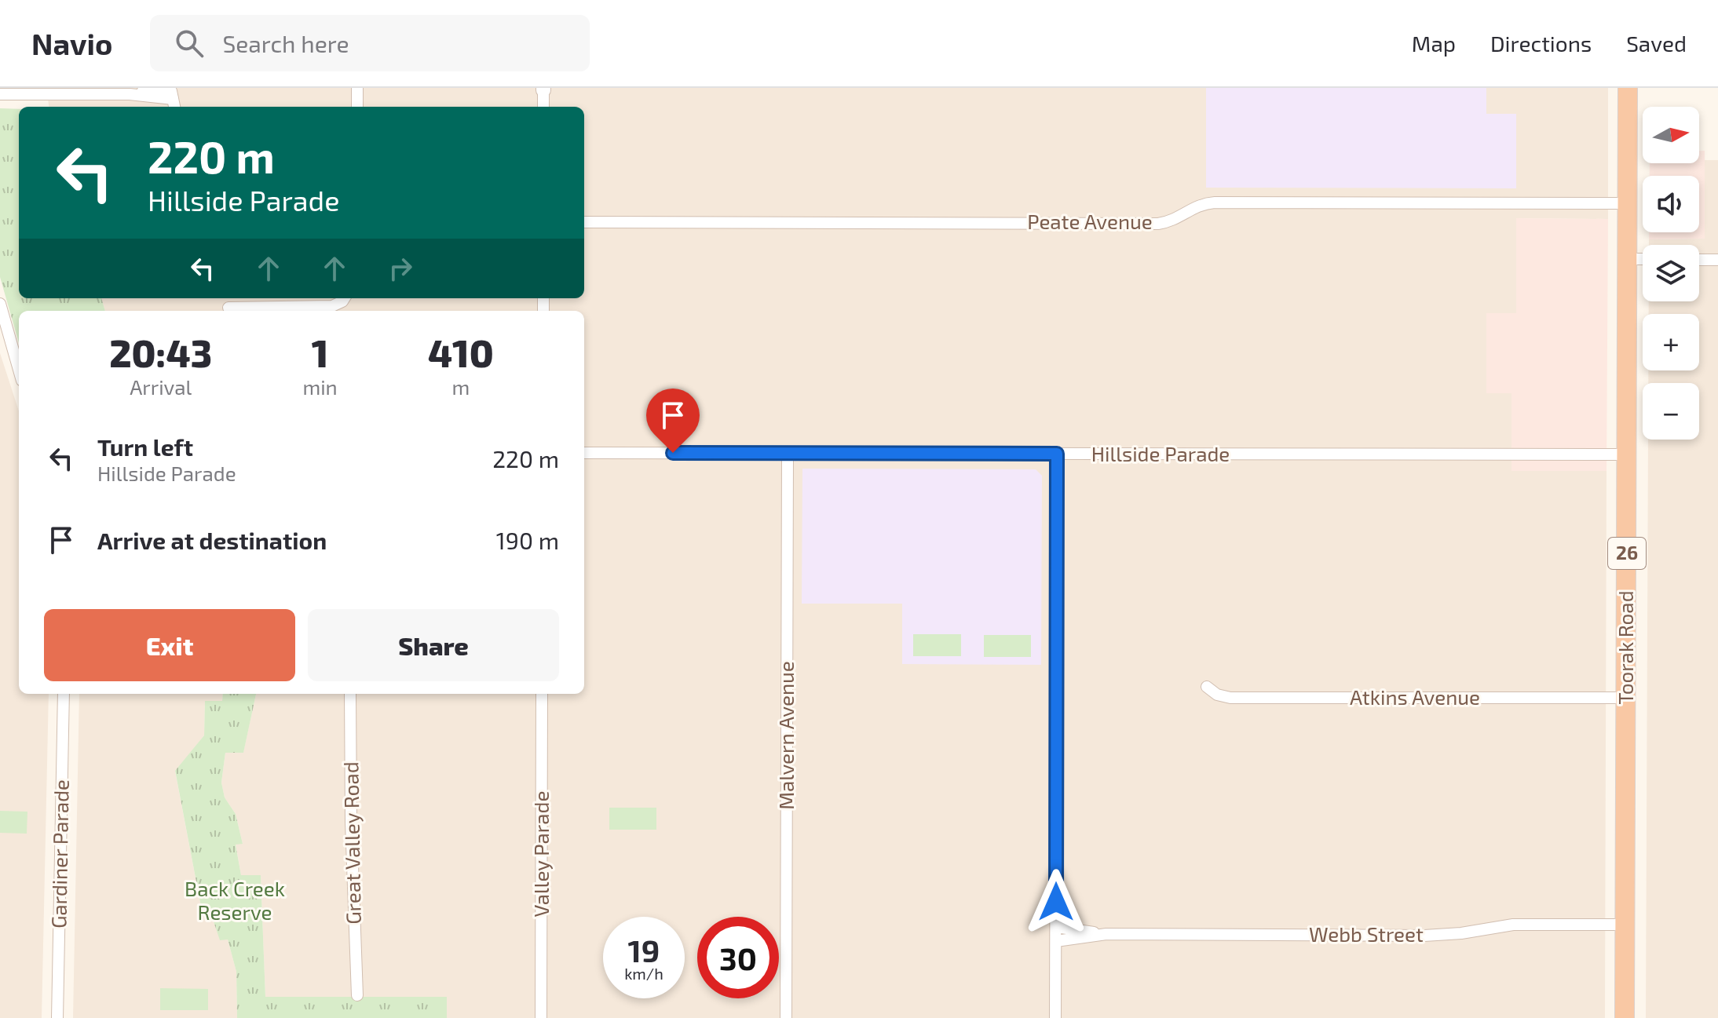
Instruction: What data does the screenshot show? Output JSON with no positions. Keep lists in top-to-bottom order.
{
  "streets": {
    "highway": ["26", "Toorak Road"],
    "street": [
      "Peate Avenue",
      "Hillside Parade",
      "Atkins Avenue",
      "Malvern Avenue",
      "Great Valley Road",
      "Gardiner Parade",
      "Valley Parade",
      "Webb Street"
    ]
  },
  "crossings": [
    ["Peate Avenue", "Toorak Road"],
    ["Hillside Parade", "Toorak Road"],
    ["Hillside Parade", "Malvern Avenue"],
    ["Toorak Road", "Atkins Avenue"],
    ["Toorak Road", "Webb Street"]
  ],
  "parks": ["Back Creek Reserve"],
  "north": "right",
  "page": {
    "header": "Navio",
    "search": "Search here",
    "nav": ["Map", "Directions", "Saved"],
    "map_buttons": ["+", "−"],
    "turn": ["220 m", "Hillside Parade"],
    "eta": [
      "20:43",
      "Arrival",
      "1",
      "min",
      "410",
      "m"
    ],
    "list": [
      {
        "name": "Turn left",
        "note": "Hillside Parade",
        "value": "220 m"
      },
      {
        "name": "Arrive at destination",
        "value": "190 m"
      }
    ],
    "buttons": ["Exit", "Share"],
    "speed": "19 km/h",
    "limit": "30"
  }
}
